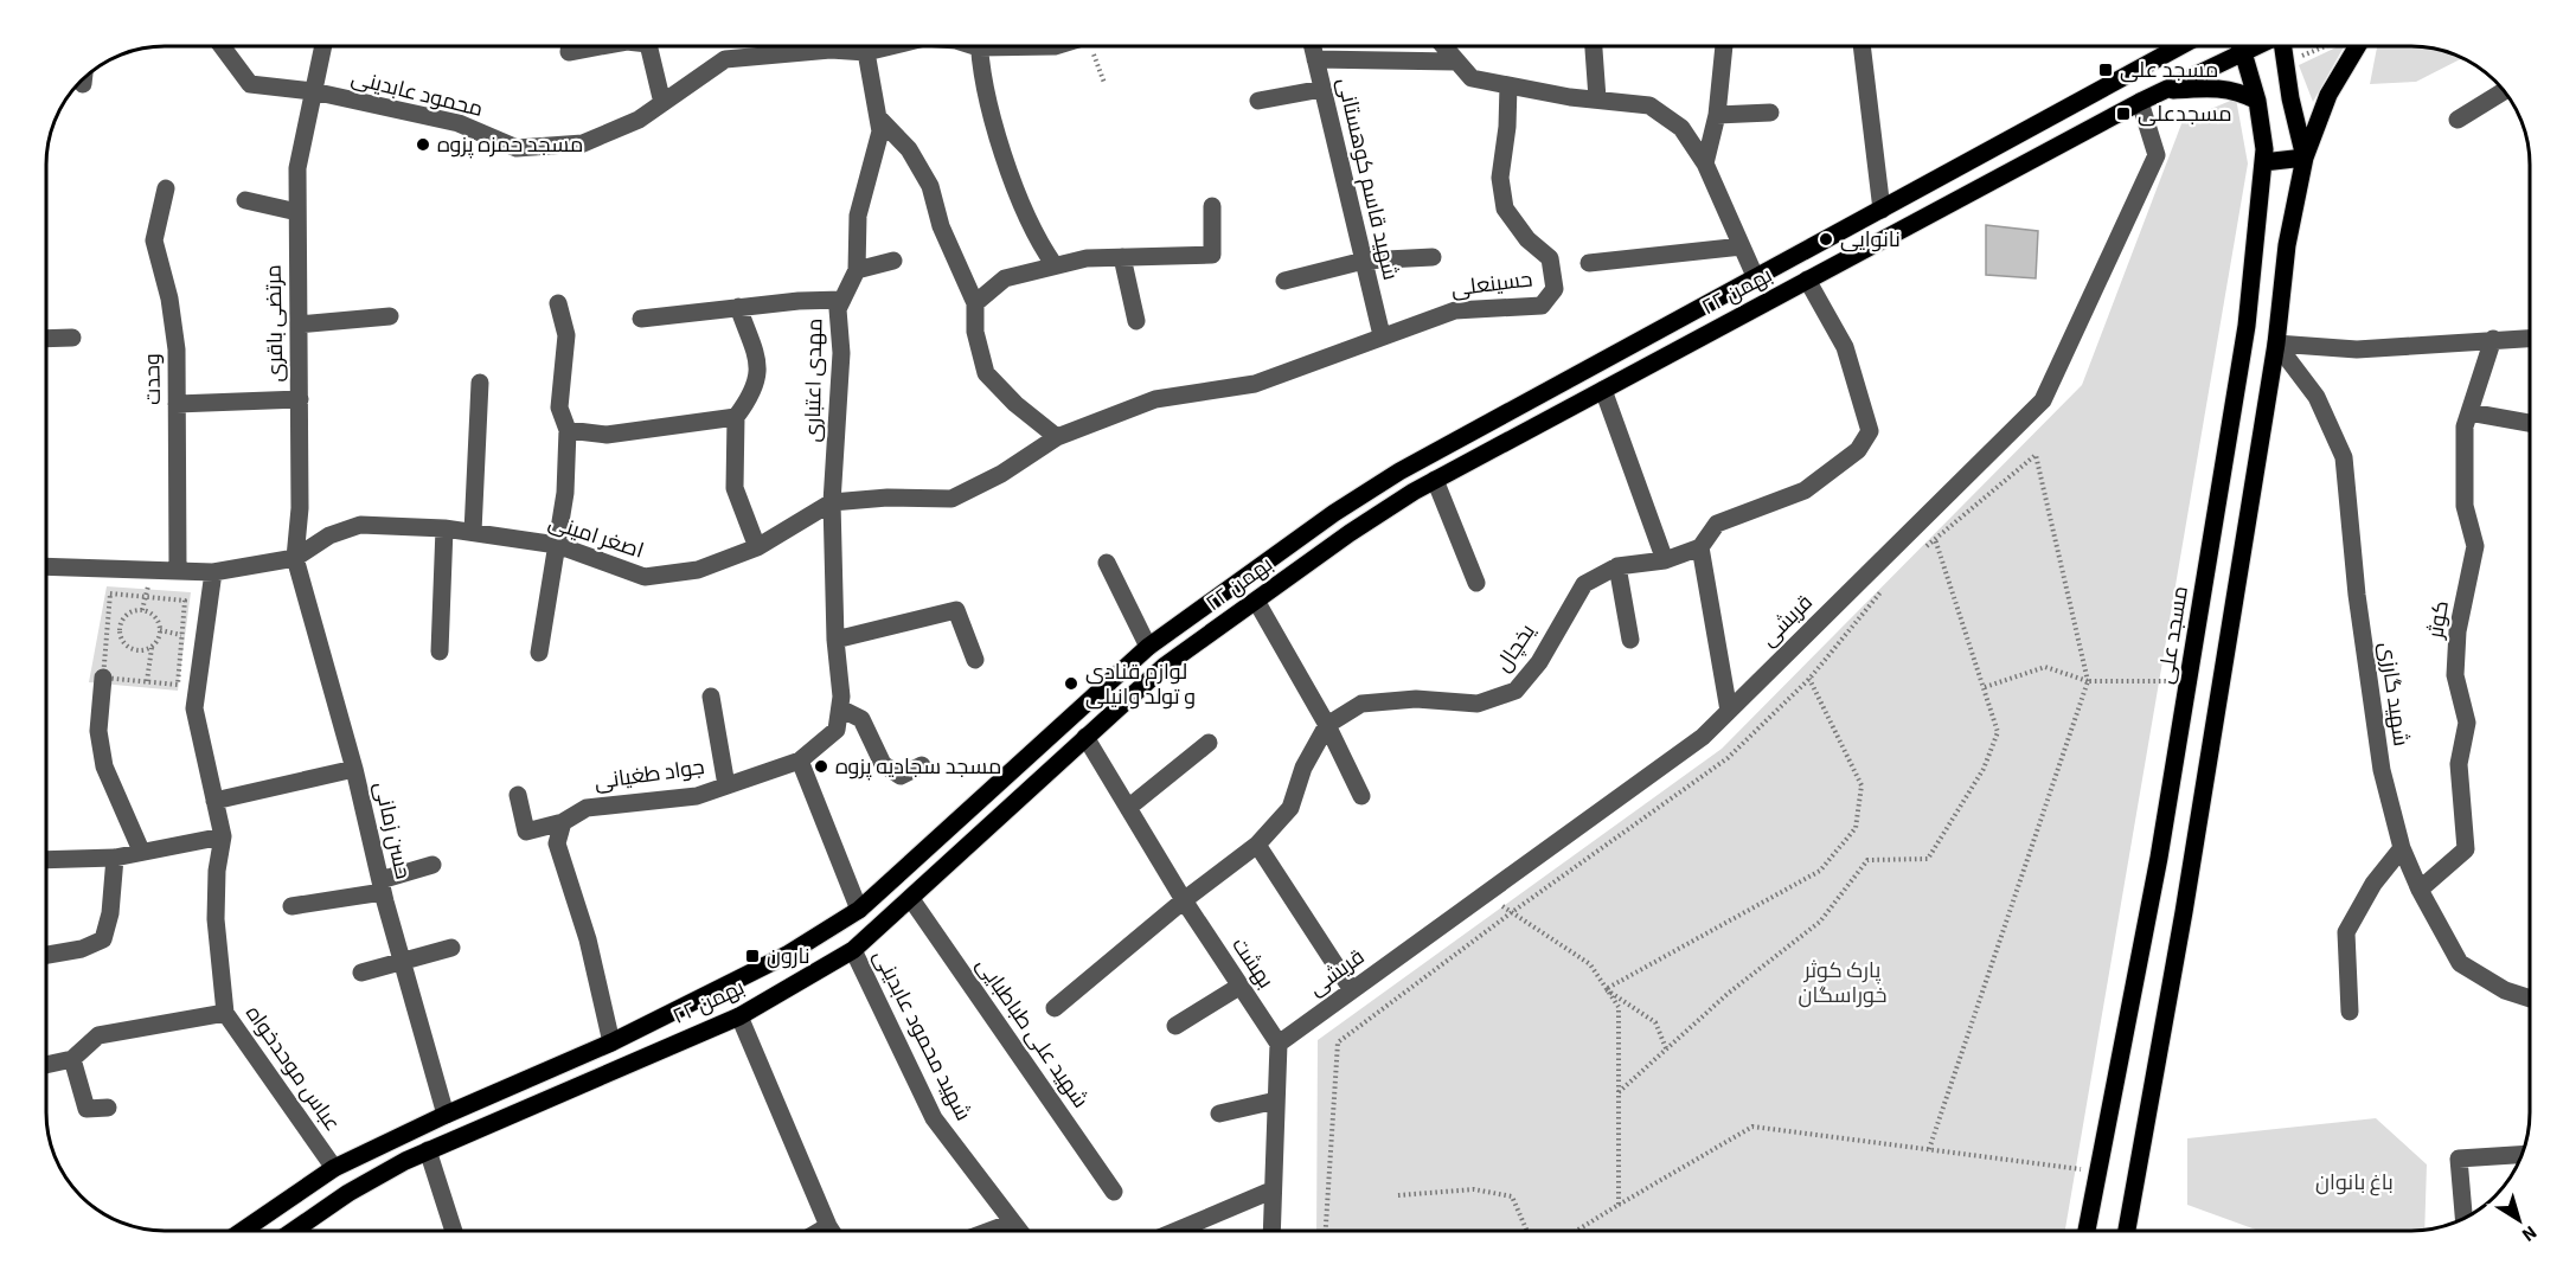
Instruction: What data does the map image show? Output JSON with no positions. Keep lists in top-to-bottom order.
{
  "streets": {
    "main road": ["۲۲ بهمن", "مسجد علی"],
    "street": [
      "محمود عابدینی",
      "شهید قاسم کوهستانی",
      "حسینعلی",
      "مرتضی باقری",
      "وحدت",
      "مهدی اعتباری",
      "اصغر امینی",
      "کوثر",
      "قریشی",
      "یخچال",
      "شهید گارزی",
      "جواد طغیانی",
      "حسن زمانی",
      "بهشت",
      "شهید علی طباطبایی",
      "شهید محمود عابدینی",
      "عباس موحدخواه"
    ]
  },
  "crossings": [
    ["محمود عابدینی", "مرتضی باقری"],
    ["محمود عابدینی", "مهدی اعتباری"],
    ["شهید قاسم کوهستانی", "حسینعلی"],
    ["حسینعلی", "مهدی اعتباری"],
    ["حسینعلی", "اصغر امینی"],
    ["۲۲ بهمن", "قریشی"],
    ["۲۲ بهمن", "مسجد علی"],
    ["۲۲ بهمن", "یخچال"],
    ["۲۲ بهمن", "حسن زمانی"],
    ["۲۲ بهمن", "بهشت"],
    ["۲۲ بهمن", "شهید علی طباطبایی"],
    ["۲۲ بهمن", "شهید محمود عابدینی"],
    ["۲۲ بهمن", "عباس موحدخواه"],
    ["مرتضی باقری", "اصغر امینی"],
    ["مرتضی باقری", "حسن زمانی"],
    ["مهدی اعتباری", "اصغر امینی"],
    ["اصغر امینی", "حسن زمانی"],
    ["کوثر", "شهید گارزی"],
    ["قریشی", "بهشت"],
    ["یخچال", "بهشت"]
  ],
  "parks": ["پارک کوثر خوراسگان", "باغ بانوان"],
  "places": {
    "transit": ["مسجد علی", "مسجدعلی", "نارون"],
    "other": [
      "مسجد حمزه پزوه",
      "نانوایی",
      "لوازم قنادی و تولد وانیلی",
      "مسجد سجادیه پزوه"
    ]
  },
  "north": "bottom right"
}
